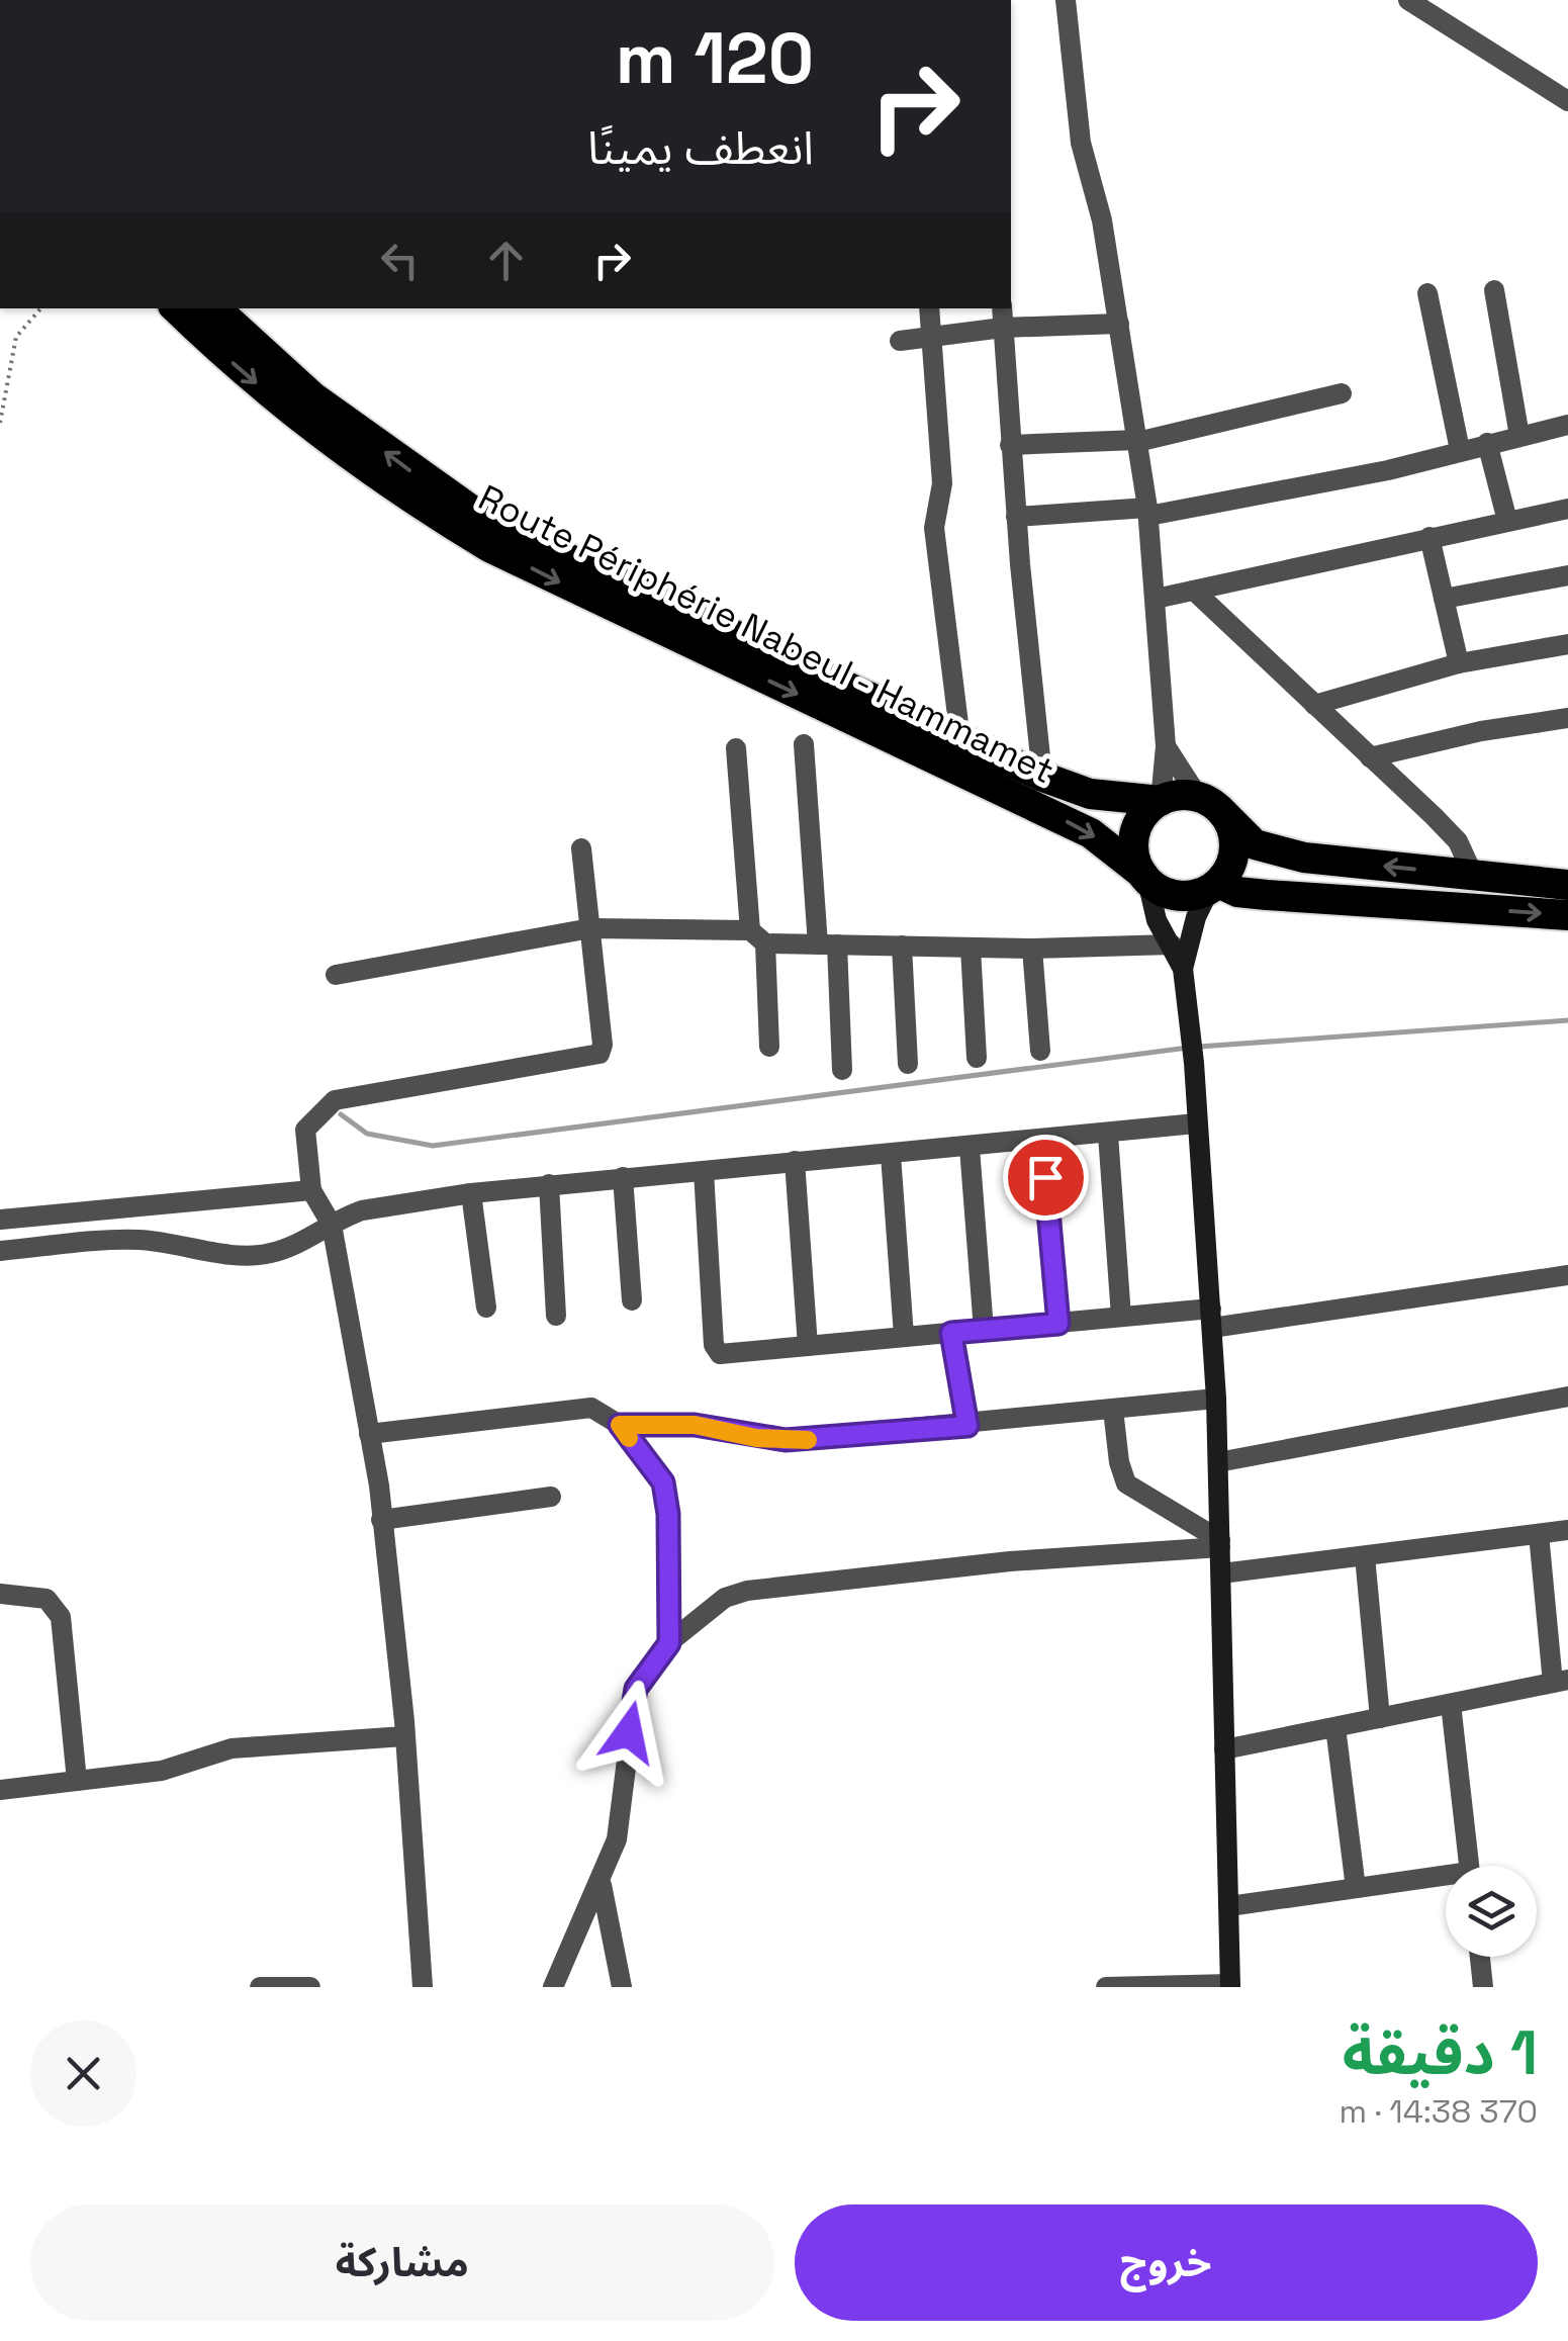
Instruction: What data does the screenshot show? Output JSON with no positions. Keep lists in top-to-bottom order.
{
  "streets": {
    "highway": ["Route Périphérie Nabeul - Hammamet"]
  },
  "page": {
    "turn": ["120 m", "انعطف يمينًا"],
    "heading": ["1 دقيقة", "370 m · 14:38"],
    "buttons": ["خروج", "مشاركة"]
  }
}
